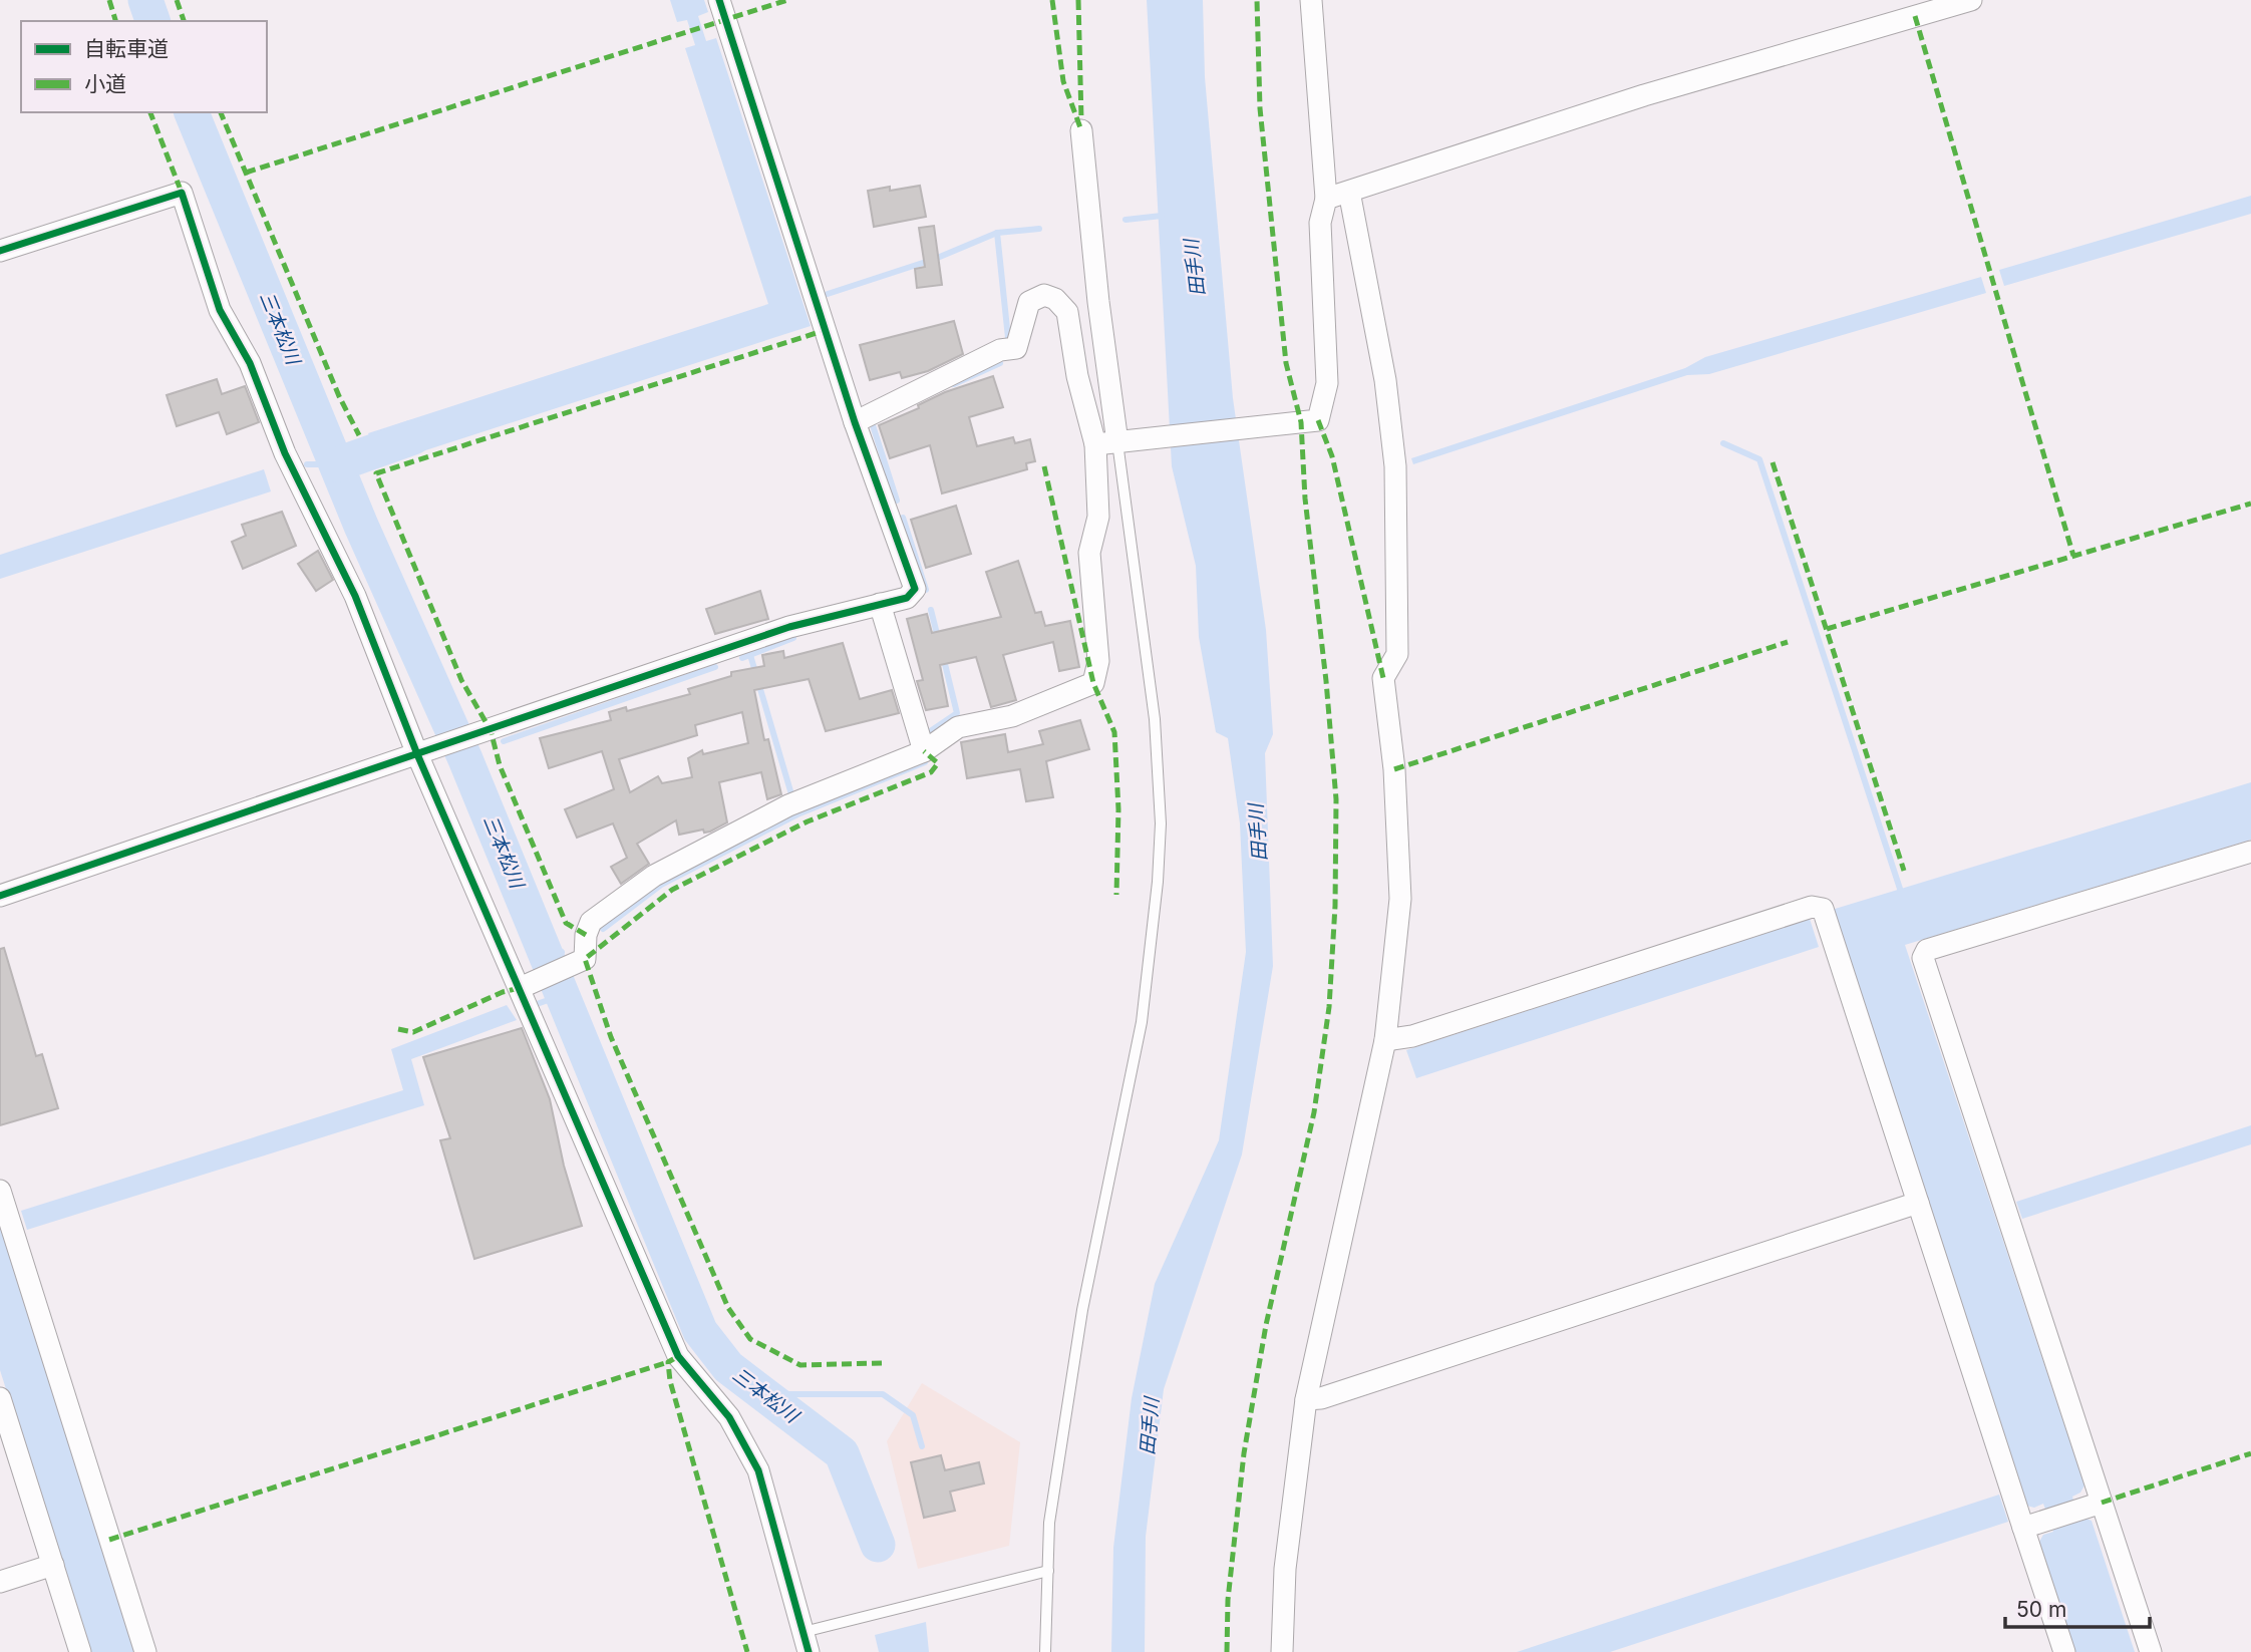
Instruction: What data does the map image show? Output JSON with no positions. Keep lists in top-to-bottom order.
{
  "water": ["田手川", "三本松川"],
  "legend": ["自転車道", "小道"],
  "scale_bar": "50 m"
}
